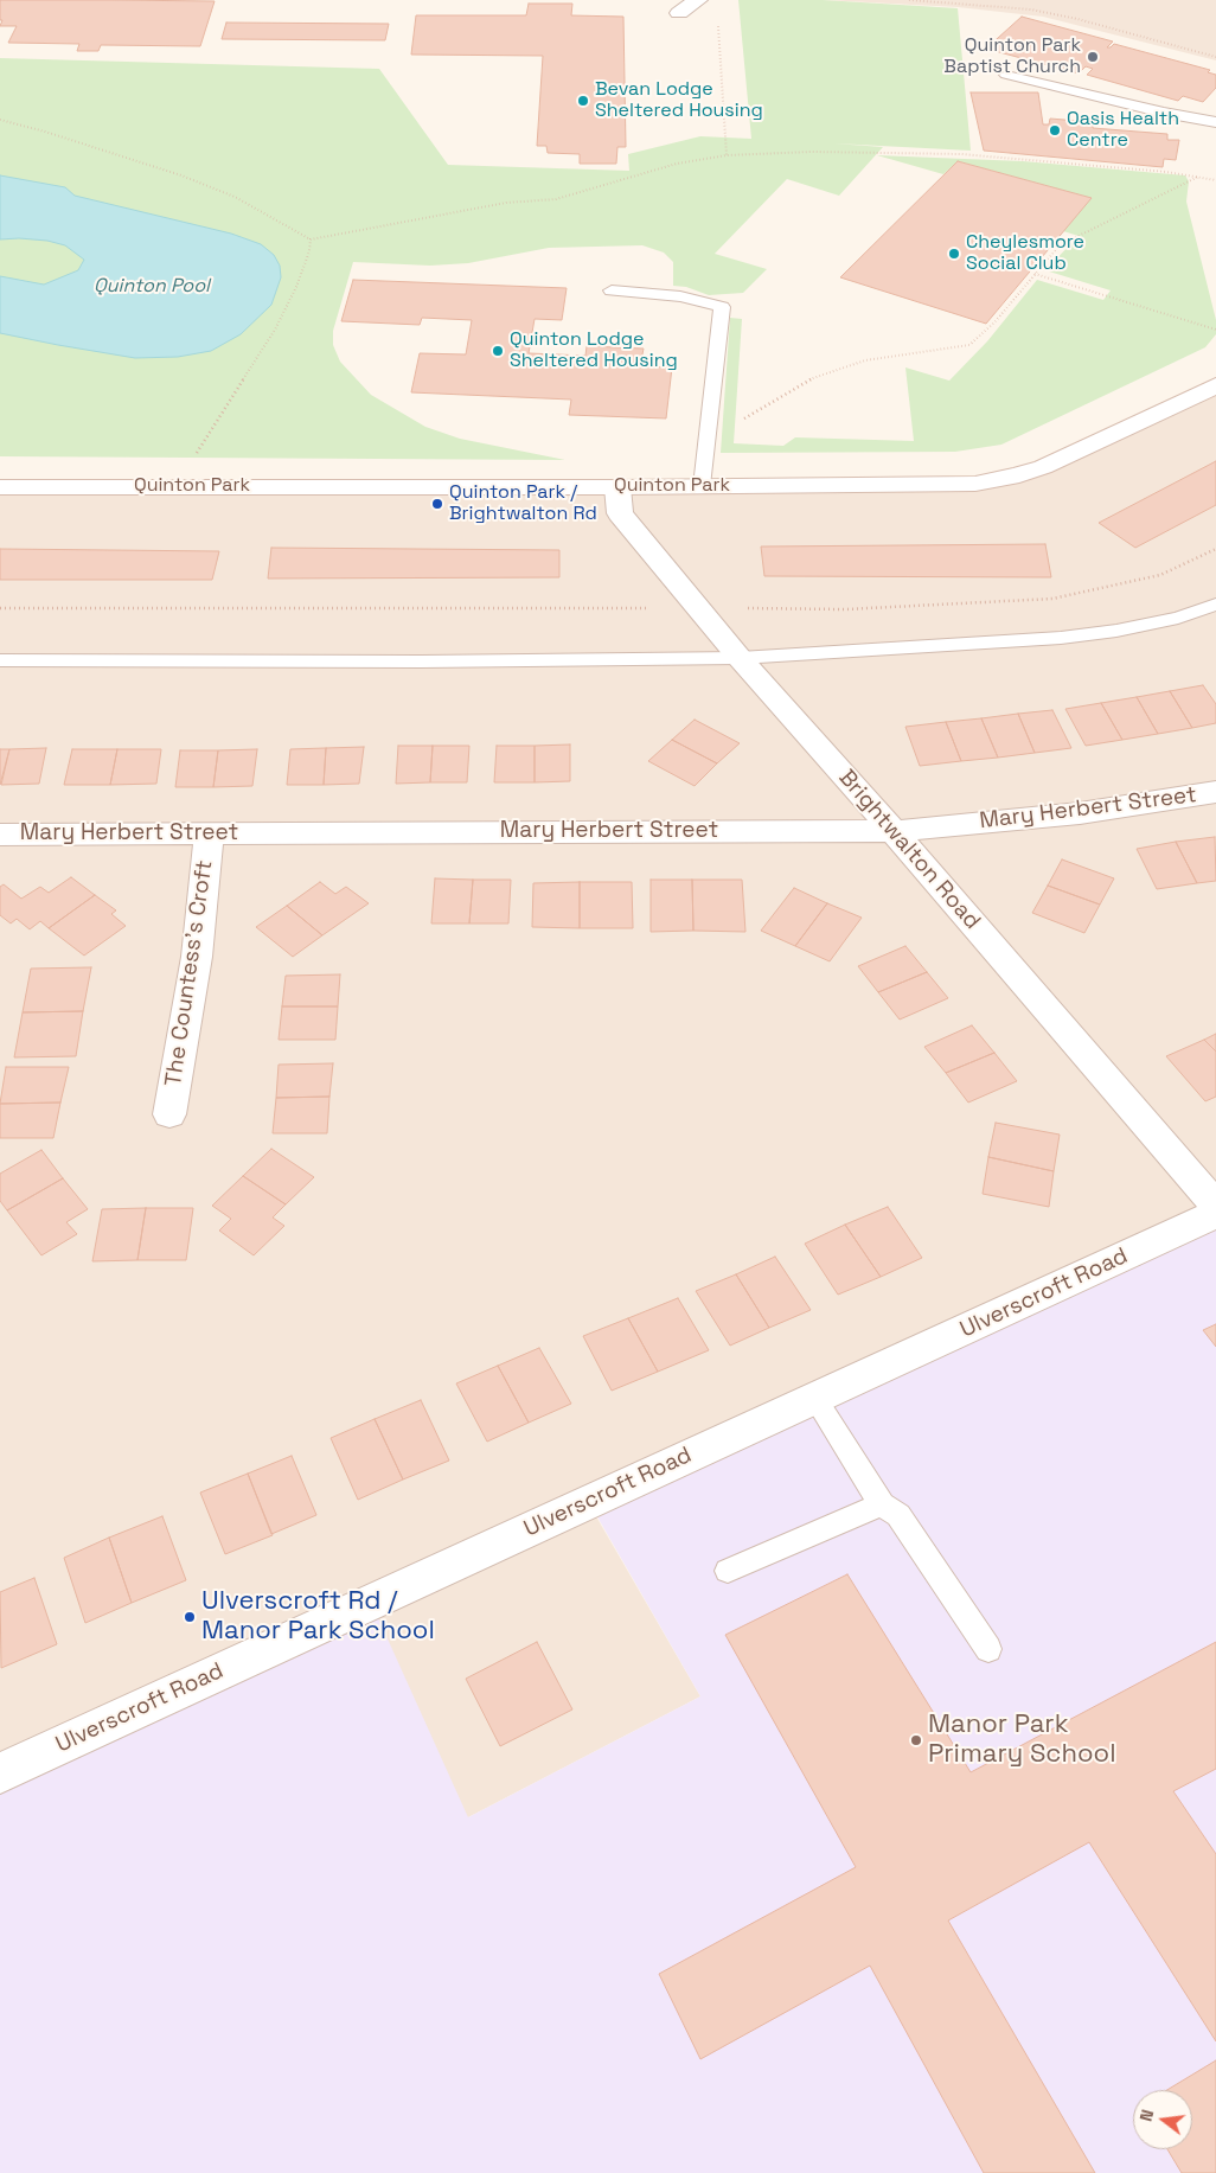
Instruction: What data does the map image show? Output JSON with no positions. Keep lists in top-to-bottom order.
{
  "streets": {
    "street": [
      "Quinton Park",
      "Mary Herbert Street",
      "Brightwalton Road",
      "The Countess's Croft",
      "Ulverscroft Road"
    ]
  },
  "crossings": [
    ["Quinton Park", "Brightwalton Road"],
    ["Mary Herbert Street", "Brightwalton Road"],
    ["Mary Herbert Street", "The Countess's Croft"]
  ],
  "water": ["Quinton Pool"],
  "places": [
    "Quinton Park Baptist Church",
    "Bevan Lodge Sheltered Housing",
    "Oasis Health Centre",
    "Cheylesmore Social Club",
    "Quinton Lodge Sheltered Housing",
    "Quinton Park / Brightwalton Rd",
    "Ulverscroft Rd / Manor Park School",
    "Manor Park Primary School"
  ],
  "north": "left"
}
